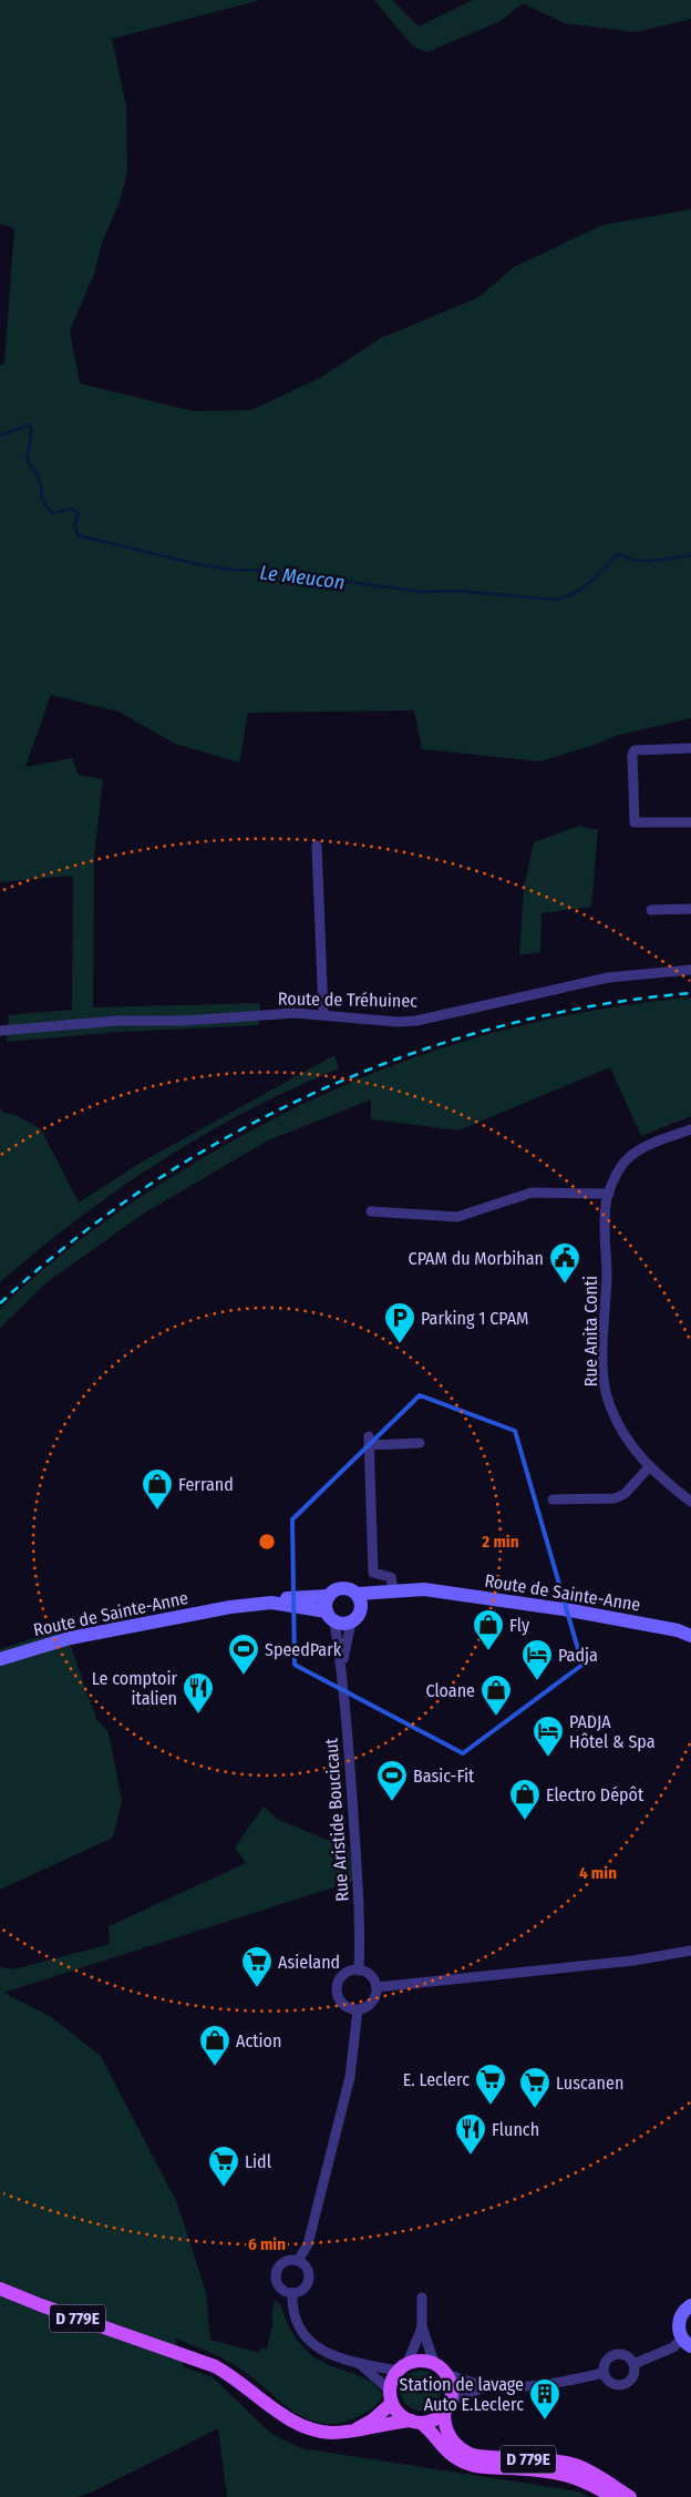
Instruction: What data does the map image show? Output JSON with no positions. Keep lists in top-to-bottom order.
{
  "streets": {
    "main road": ["Route de Sainte-Anne", "D 779E"],
    "street": ["Route de Tréhuinec", "Rue Anita Conti", "Rue Aristide Boucicaut"]
  },
  "crossings": [
    ["Route de Sainte-Anne", "Rue Aristide Boucicaut"]
  ],
  "water": ["Le Meucon"],
  "places": {
    "public building": ["CPAM du Morbihan"],
    "parking": ["Parking 1 CPAM"],
    "shop": [
      "Ferrand",
      "Fly",
      "Cloane",
      "Electro Dépôt",
      "Action"
    ],
    "sports": ["SpeedPark", "Basic-Fit"],
    "hotel": ["Padja", "PADJA Hôtel & Spa"],
    "restaurant": ["Le comptoir italien", "Flunch"],
    "supermarket": [
      "Asieland",
      "E. Leclerc",
      "Luscanen",
      "Lidl"
    ],
    "building": ["Station de lavage Auto E.Leclerc"]
  },
  "rings": ["2 min", "4 min", "6 min"]
}
